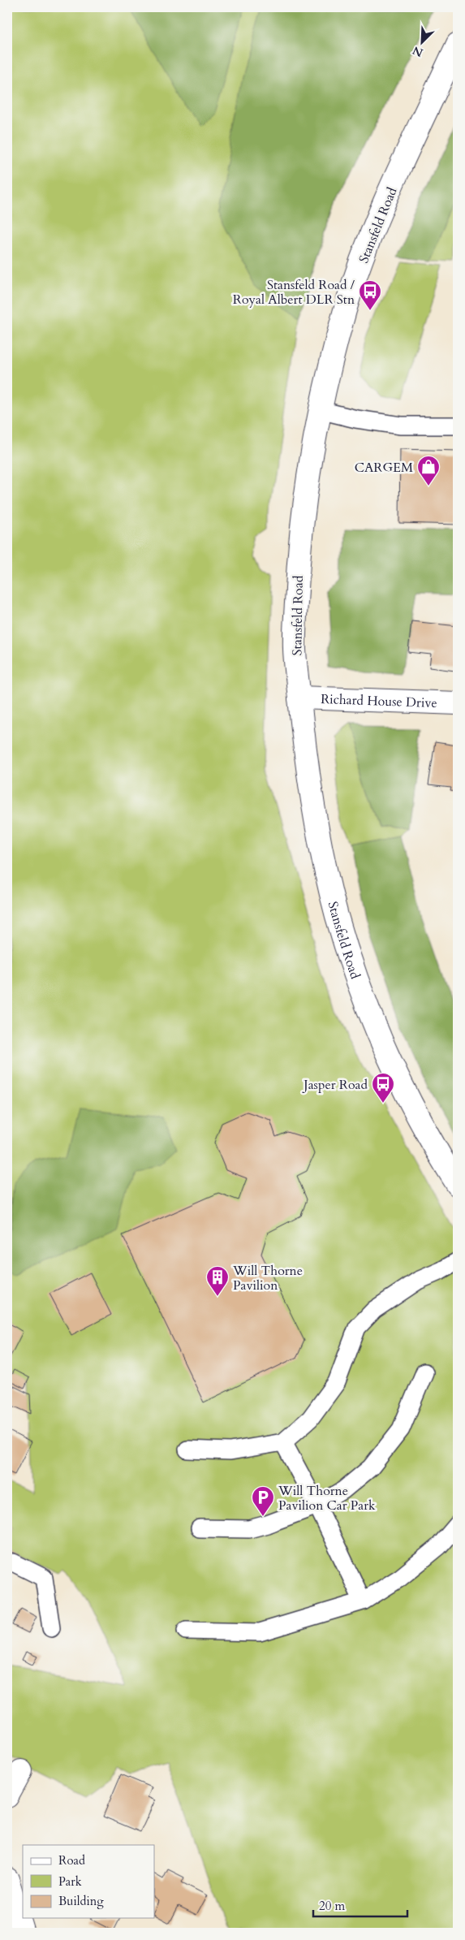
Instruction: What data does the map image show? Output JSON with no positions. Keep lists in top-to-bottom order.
{
  "streets": {
    "street": ["Stansfeld Road", "Richard House Drive"]
  },
  "crossings": [
    ["Stansfeld Road", "Richard House Drive"]
  ],
  "places": {
    "bus stop": ["Stansfeld Road / Royal Albert DLR Stn", "Jasper Road"],
    "shop": ["CARGEM"],
    "building": ["Will Thorne Pavilion"],
    "parking": ["Will Thorne Pavilion Car Park"]
  },
  "legend": ["Road", "Park", "Building"],
  "scale_bar": "20 m",
  "north": "bottom left"
}
